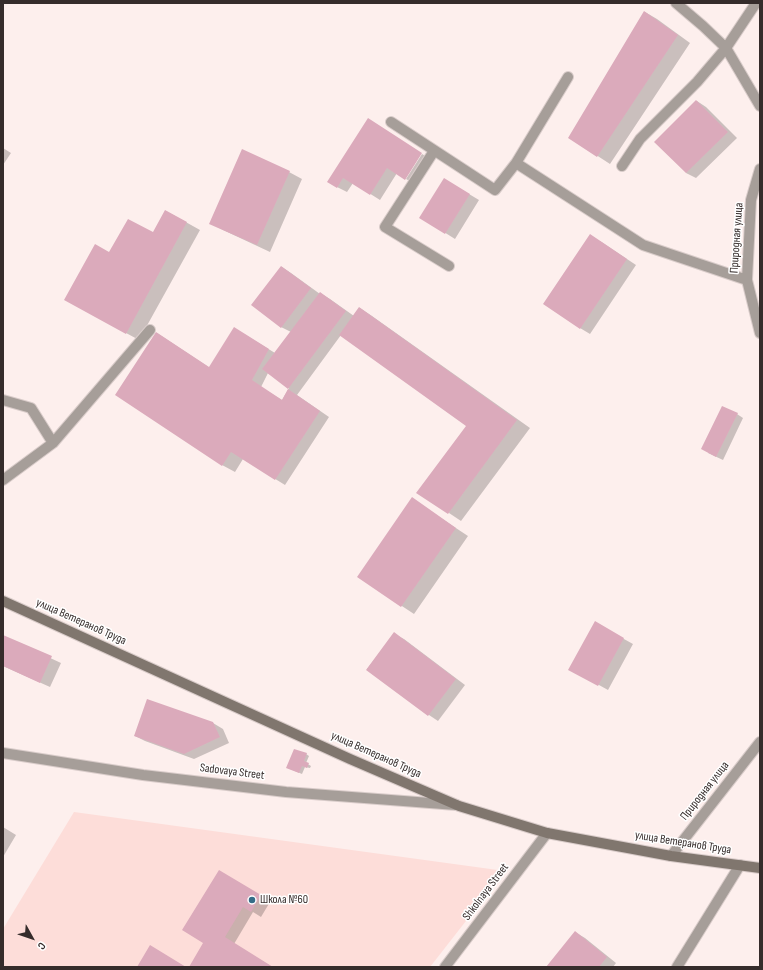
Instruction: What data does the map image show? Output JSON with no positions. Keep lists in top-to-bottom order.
{
  "streets": {
    "street": [
      "Природная улица",
      "улица Ветеранов Труда",
      "Sadovaya Street",
      "Shkolnaya Street"
    ]
  },
  "crossings": [
    ["Природная улица", "улица Ветеранов Труда"],
    ["улица Ветеранов Труда", "Sadovaya Street"],
    ["улица Ветеранов Труда", "Shkolnaya Street"]
  ],
  "places": ["Школа №60"],
  "north": "bottom right"
}
